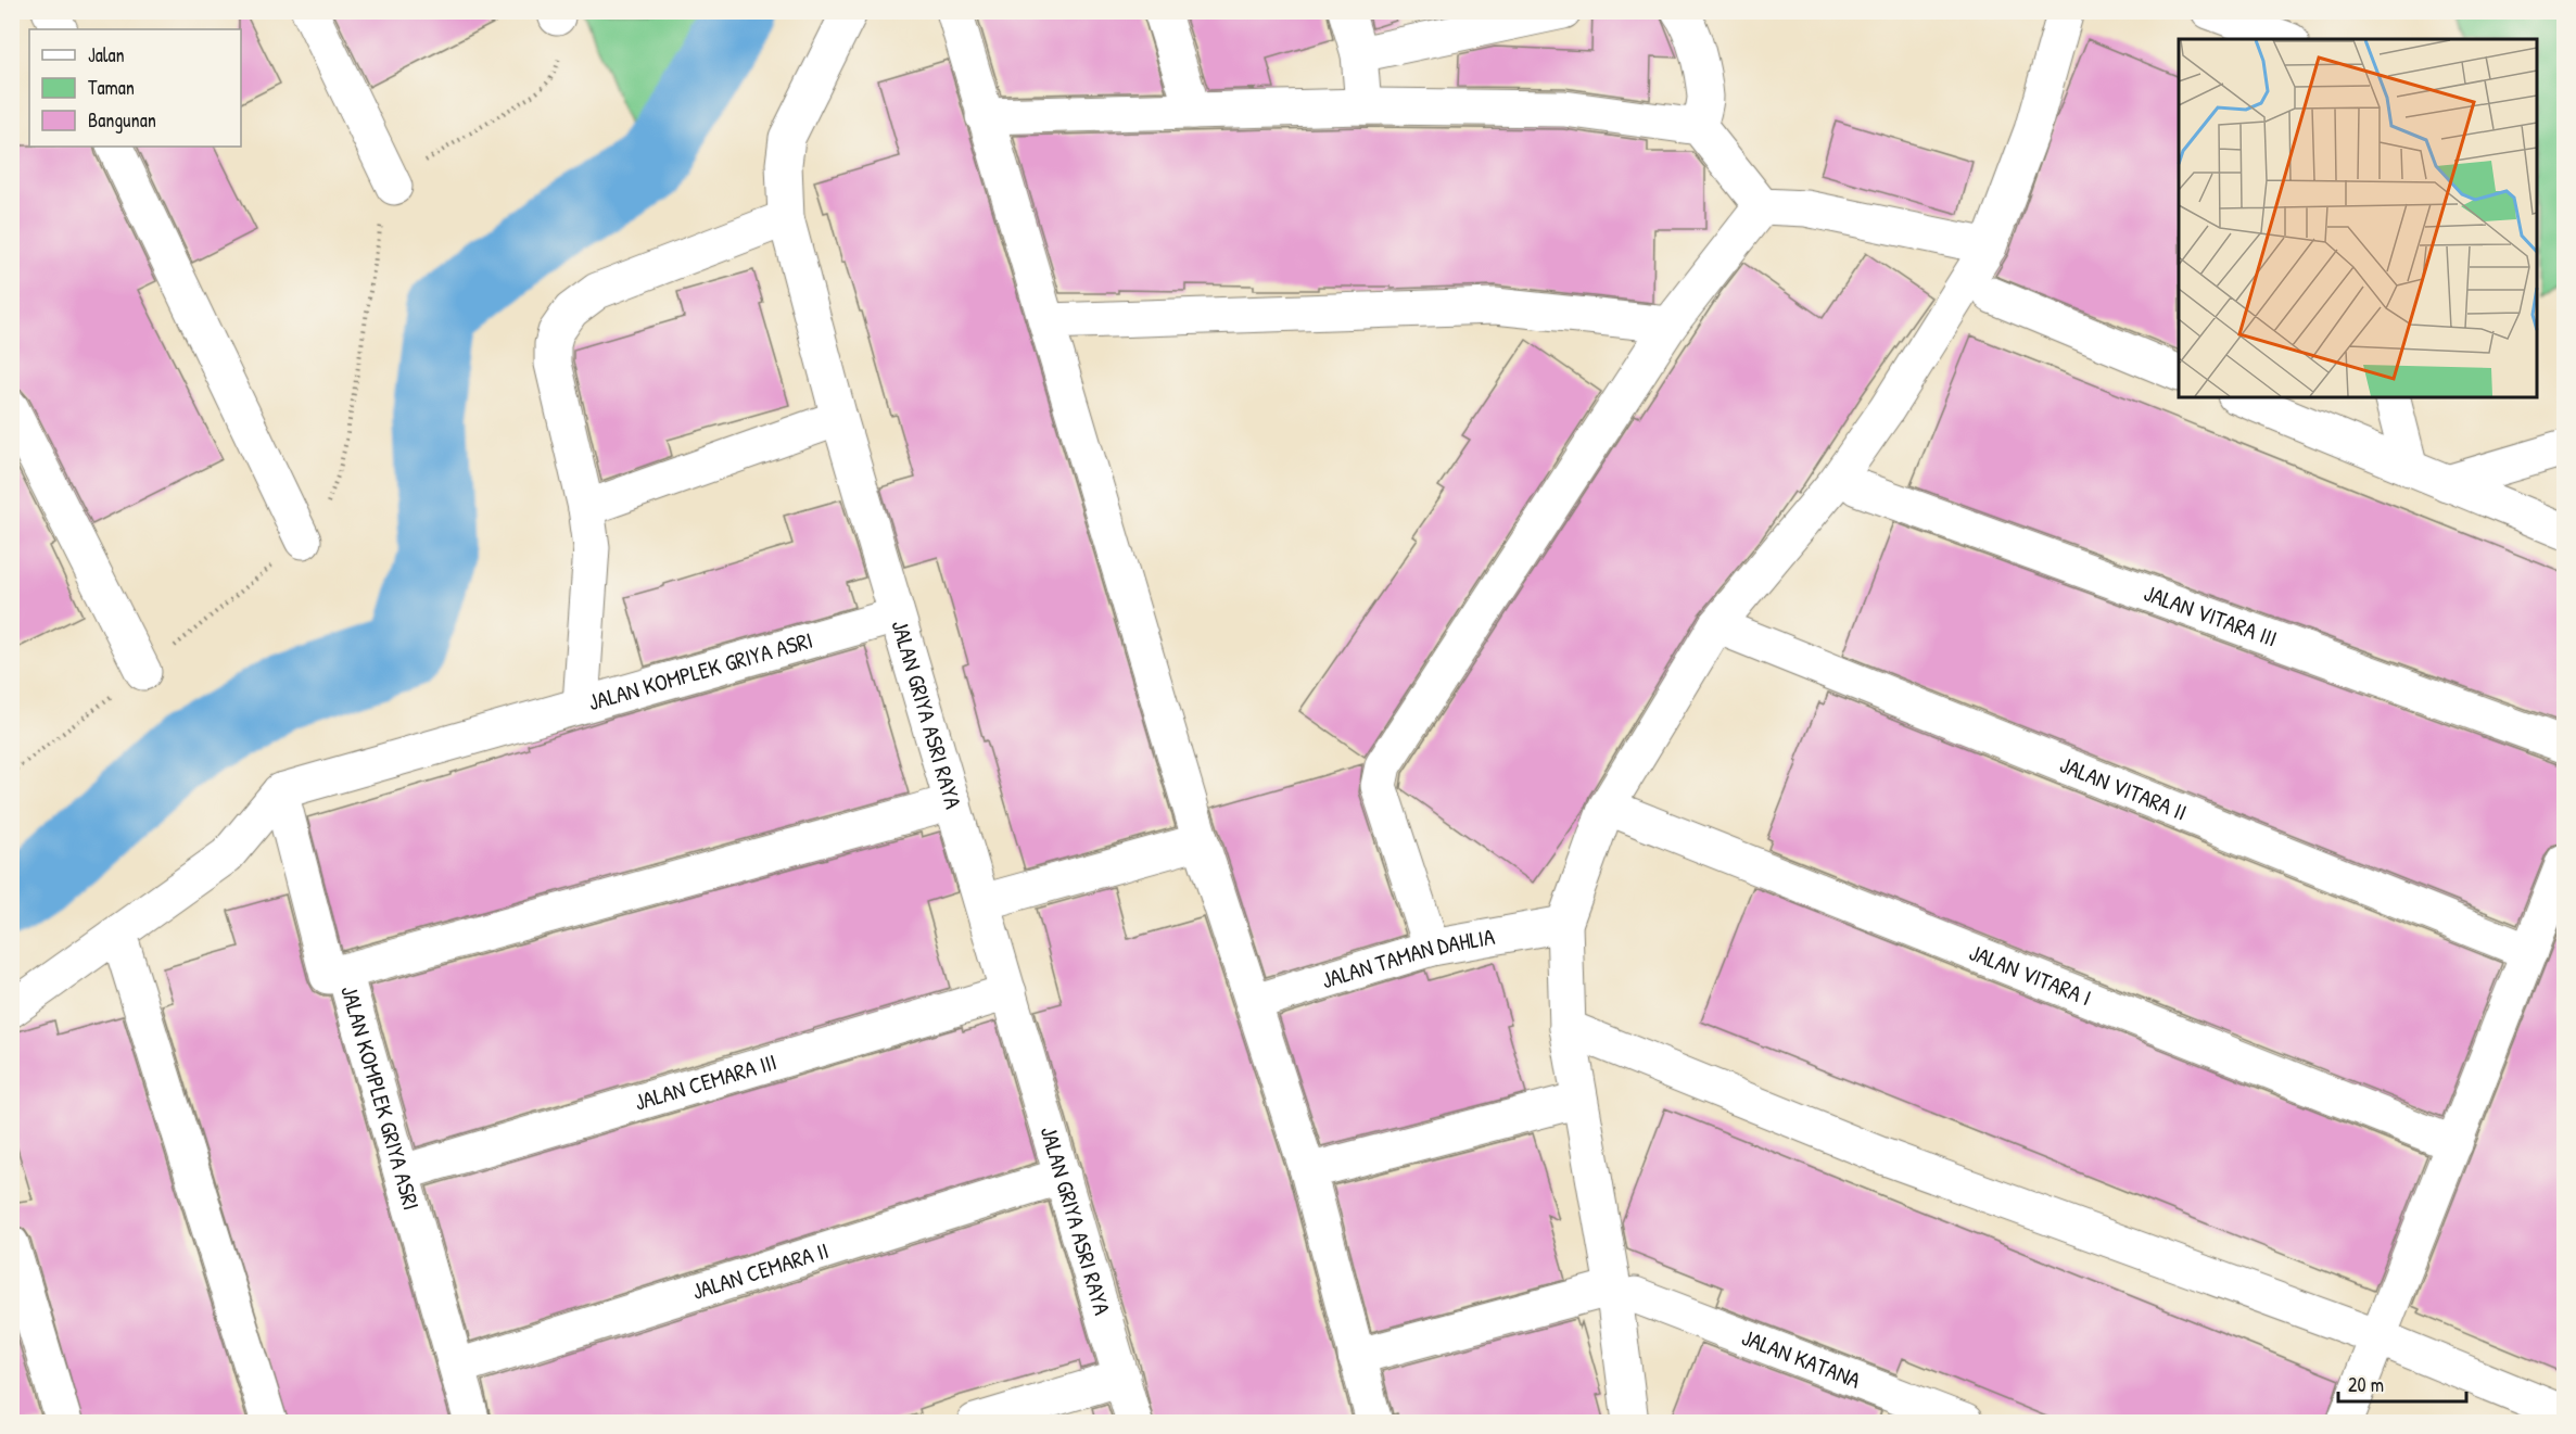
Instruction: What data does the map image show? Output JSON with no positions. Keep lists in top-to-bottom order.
{
  "streets": {
    "street": [
      "JALAN VITARA III",
      "JALAN KOMPLEK GRIYA ASRI",
      "JALAN GRIYA ASRI RAYA",
      "JALAN VITARA II",
      "JALAN TAMAN DAHLIA",
      "JALAN VITARA I",
      "JALAN CEMARA III",
      "JALAN CEMARA II",
      "JALAN KATANA"
    ]
  },
  "crossings": [
    ["JALAN KOMPLEK GRIYA ASRI", "JALAN GRIYA ASRI RAYA"],
    ["JALAN KOMPLEK GRIYA ASRI", "JALAN CEMARA III"],
    ["JALAN KOMPLEK GRIYA ASRI", "JALAN CEMARA II"],
    ["JALAN GRIYA ASRI RAYA", "JALAN CEMARA III"],
    ["JALAN GRIYA ASRI RAYA", "JALAN CEMARA II"]
  ],
  "legend": ["Jalan", "Taman", "Bangunan"],
  "scale_bar": "20 m"
}
